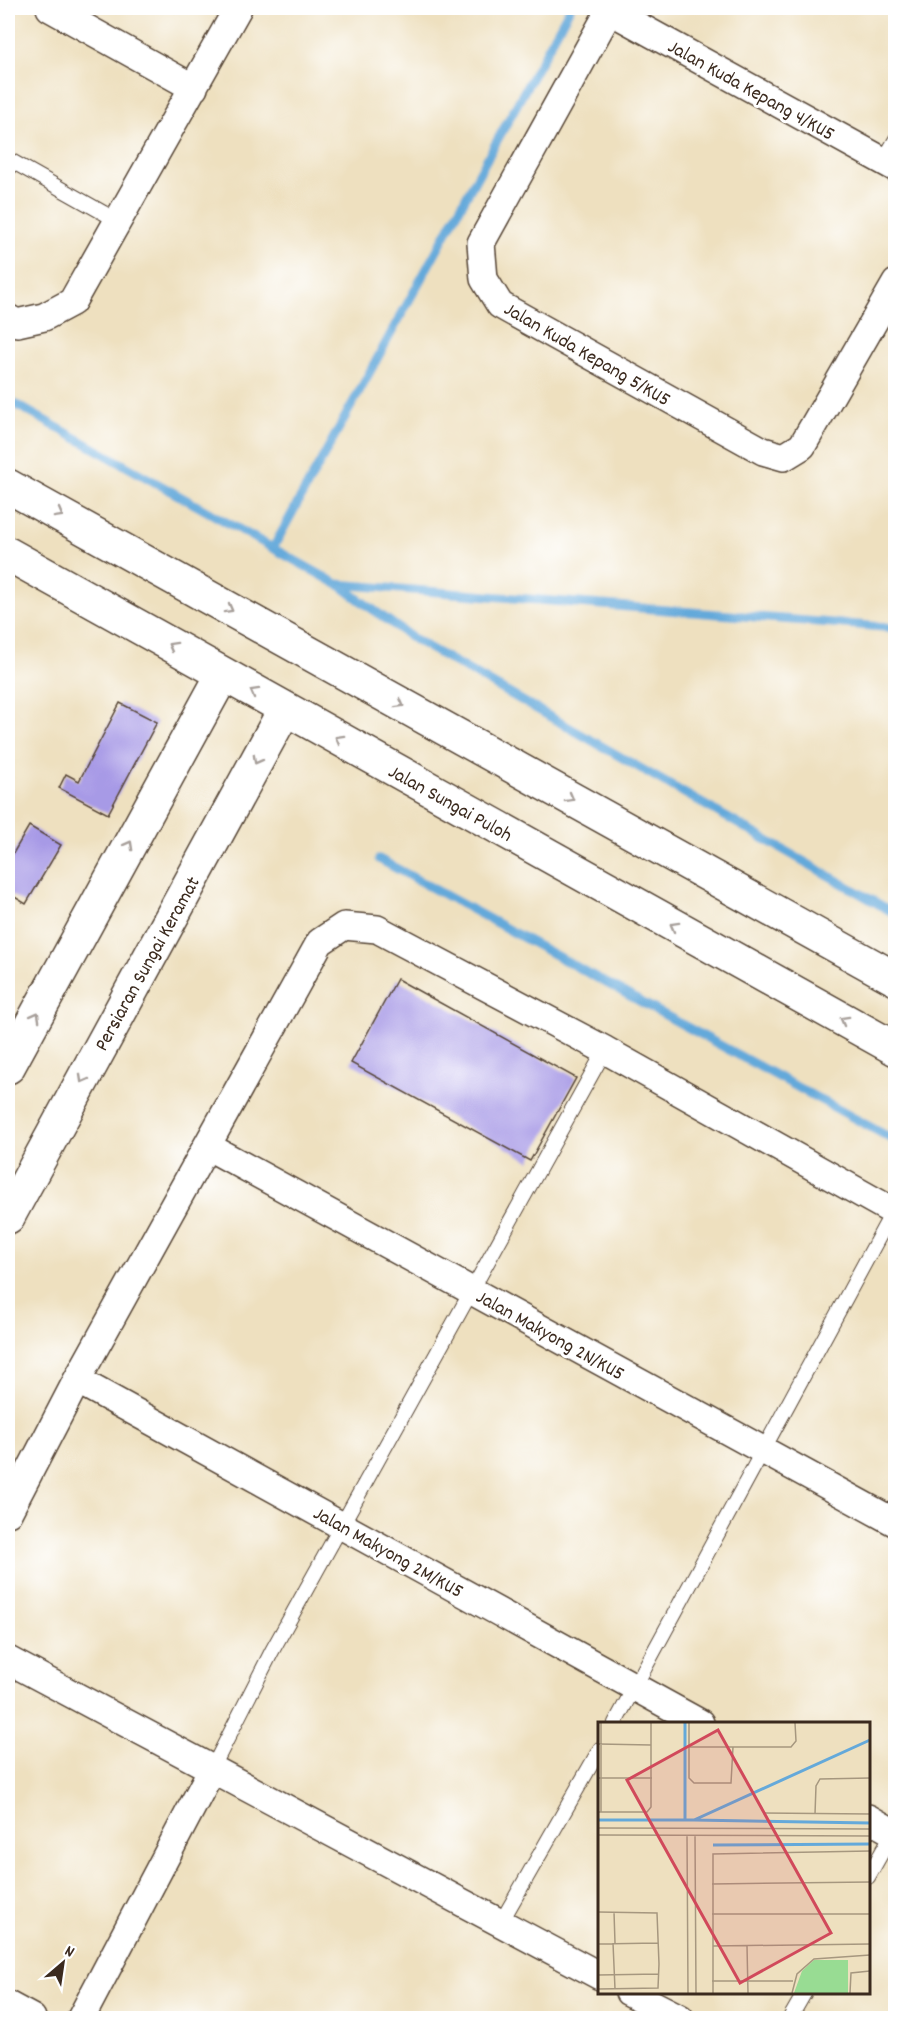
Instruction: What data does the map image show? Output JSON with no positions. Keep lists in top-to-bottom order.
{
  "streets": {
    "street": [
      "Jalan Kuda Kepang 4/KU5",
      "Jalan Kuda Kepang 5/KU5",
      "Jalan Sungai Puloh",
      "Persiaran Sungai Keramat",
      "Jalan Makyong 2N/KU5",
      "Jalan Makyong 2M/KU5"
    ]
  },
  "crossings": [
    ["Jalan Kuda Kepang 4/KU5", "Jalan Kuda Kepang 5/KU5"],
    ["Jalan Sungai Puloh", "Persiaran Sungai Keramat"]
  ],
  "north": "top right"
}
